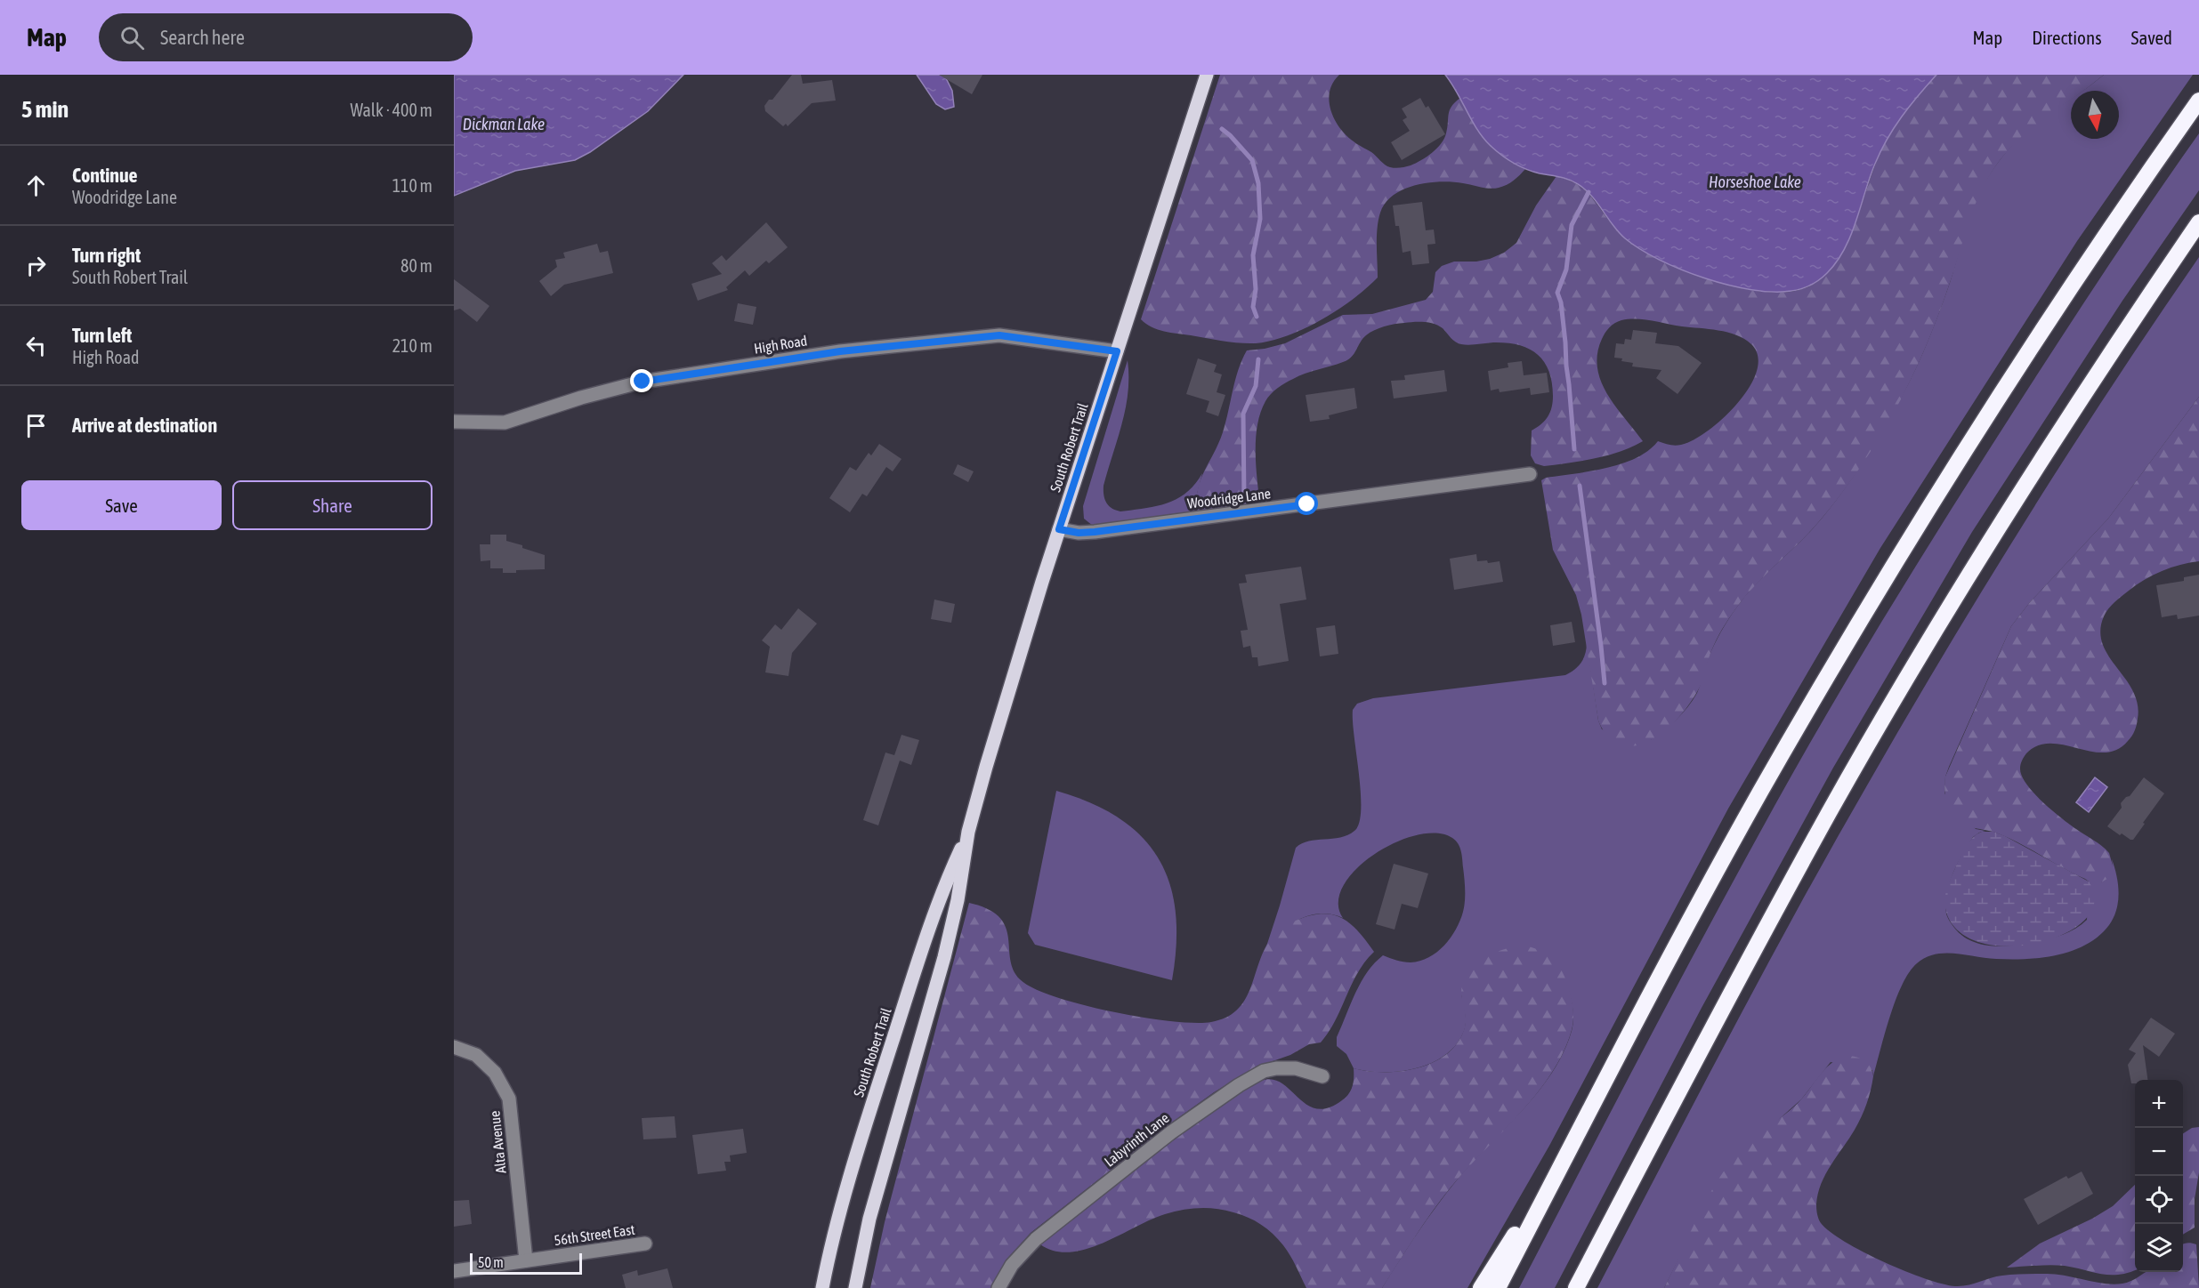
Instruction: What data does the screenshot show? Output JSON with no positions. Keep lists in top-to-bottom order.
{
  "streets": {
    "main road": ["South Robert Trail"],
    "street": [
      "High Road",
      "Woodridge Lane",
      "Labyrinth Lane",
      "Alta Avenue",
      "56th Street East"
    ]
  },
  "crossings": [
    ["High Road", "South Robert Trail"],
    ["South Robert Trail", "Woodridge Lane"],
    ["Alta Avenue", "56th Street East"]
  ],
  "water": ["Dickman Lake", "Horseshoe Lake"],
  "scale_bar": "50 m",
  "north": "bottom",
  "page": {
    "header": "Map",
    "search": "Search here",
    "nav": ["Map", "Directions", "Saved"],
    "heading": ["5 min", "Walk · 400 m"],
    "list": [
      ["Continue", "Woodridge Lane", "110 m"],
      ["Turn right", "South Robert Trail", "80 m"],
      ["Turn left", "High Road", "210 m"],
      "Arrive at destination"
    ],
    "buttons": ["Save", "Share"],
    "map_buttons": ["+", "−"],
    "scale": "50 m"
  }
}
